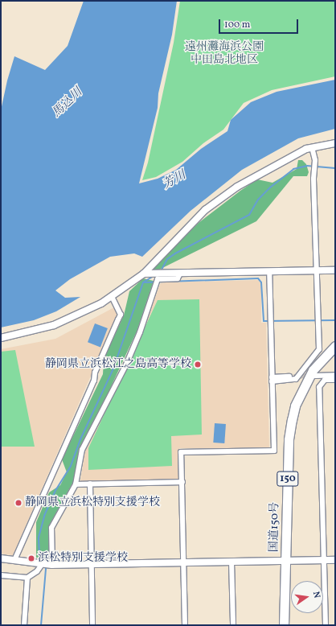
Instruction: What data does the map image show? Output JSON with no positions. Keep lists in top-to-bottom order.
{
  "streets": {
    "highway": ["150", "国道150号"]
  },
  "water": ["馬込川", "芳川"],
  "parks": ["遠州灘海浜公園 中田島北地区"],
  "places": ["静岡県立浜松江之島高等学校", "静岡県立浜松特別支援学校", "浜松特別支援学校"],
  "scale_bar": "100 m",
  "north": "right"
}
